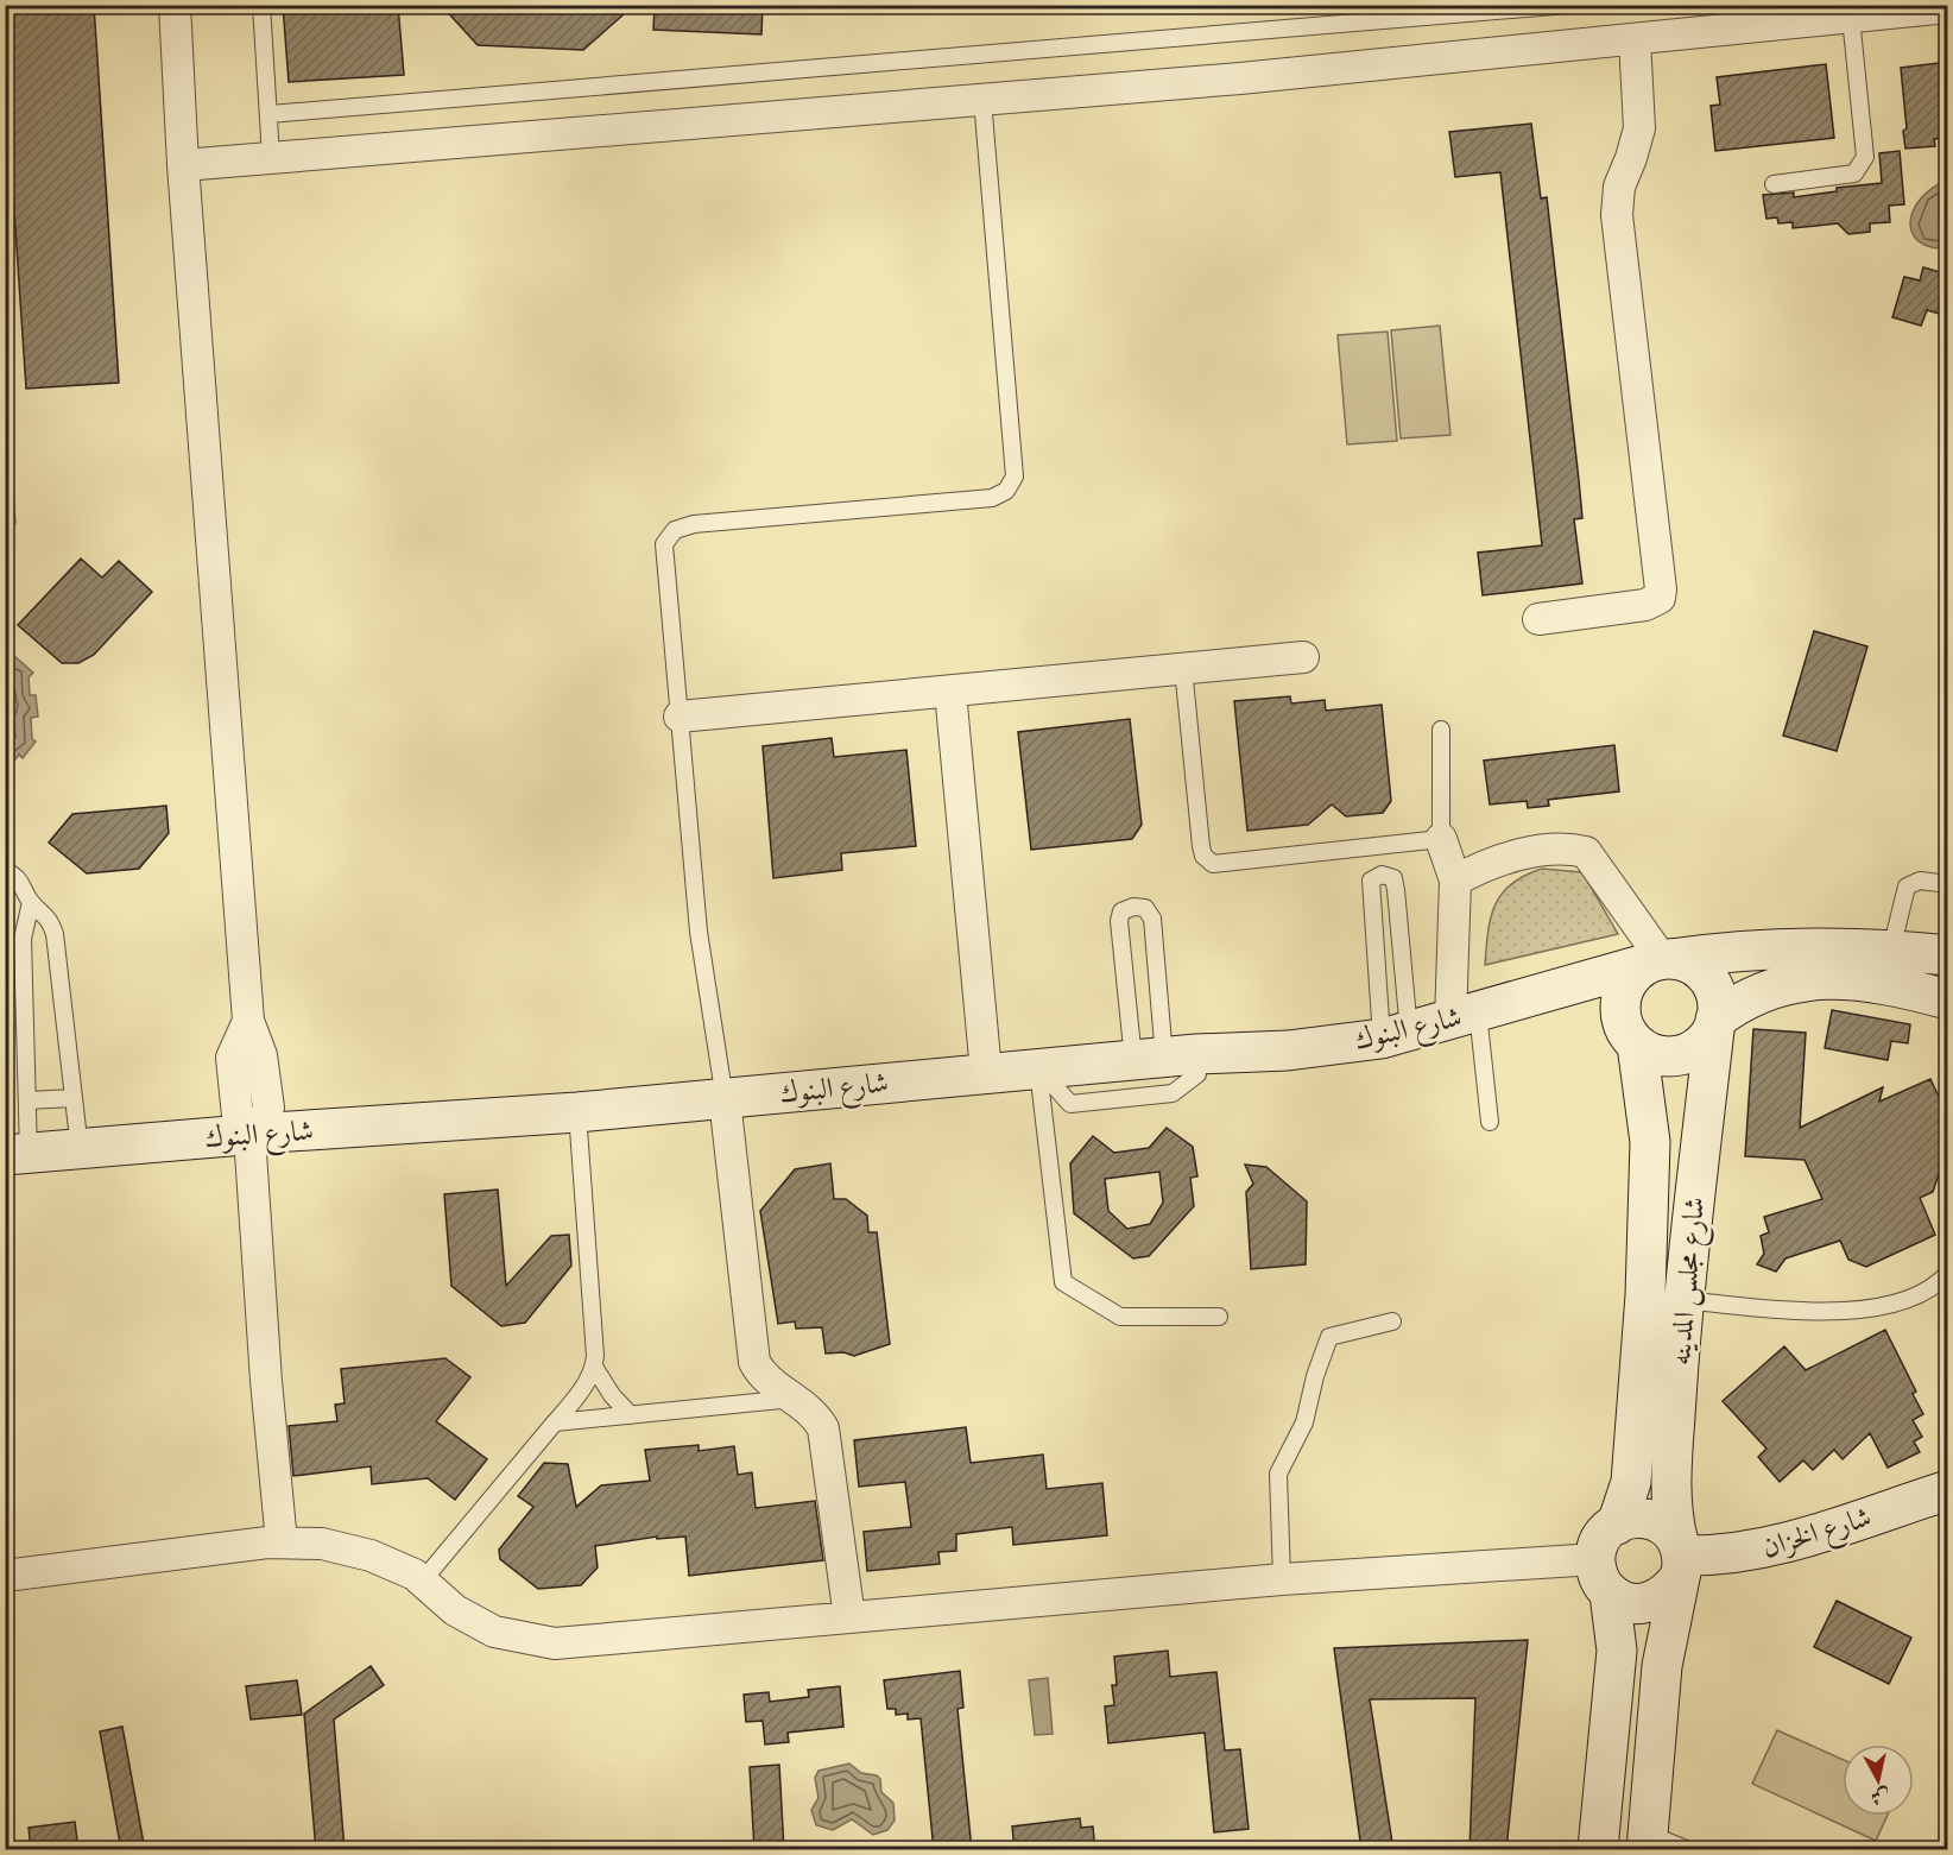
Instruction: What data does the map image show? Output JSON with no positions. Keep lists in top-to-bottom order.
{
  "streets": {
    "main road": ["شارع البنوك", "شارع مجلس المدينه", "شارع الخزان"]
  },
  "crossings": [
    ["شارع البنوك", "شارع مجلس المدينه"],
    ["شارع مجلس المدينه", "شارع الخزان"]
  ],
  "north": "bottom"
}
